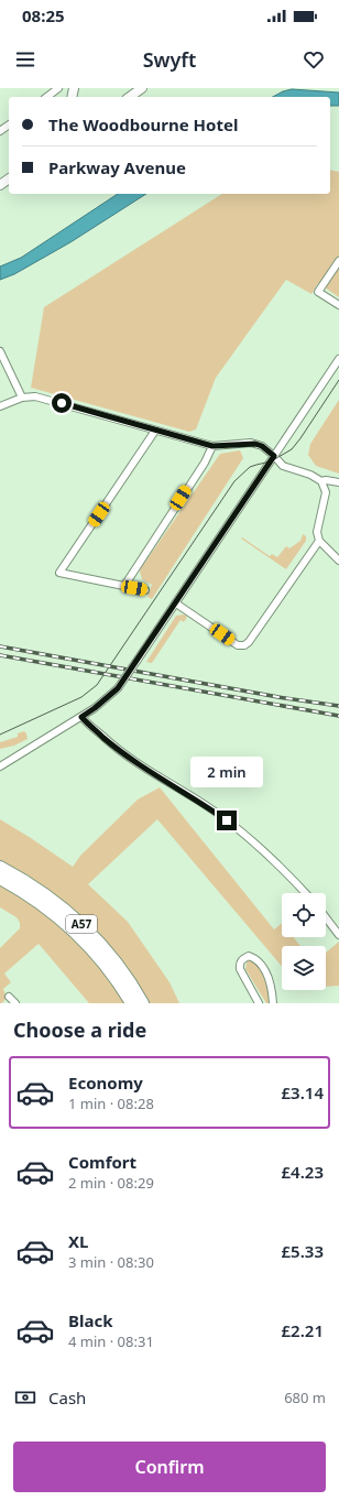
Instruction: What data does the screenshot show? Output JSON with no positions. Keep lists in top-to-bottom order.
{
  "streets": {
    "highway": ["A57"]
  },
  "page": {
    "status": "08:25",
    "header": "Swyft",
    "banner": ["The Woodbourne Hotel", "Parkway Avenue"],
    "bubble": "2 min",
    "heading": "Choose a ride",
    "list": [
      {
        "name": "Economy",
        "note": "1 min · 08:28",
        "value": "£3.14"
      },
      {
        "name": "Comfort",
        "note": "2 min · 08:29",
        "value": "£4.23"
      },
      {
        "name": "XL",
        "note": "3 min · 08:30",
        "value": "£5.33"
      },
      {
        "name": "Black",
        "note": "4 min · 08:31",
        "value": "£2.21"
      }
    ],
    "pay": ["Cash", "680 m"],
    "buttons": "Confirm"
  }
}
